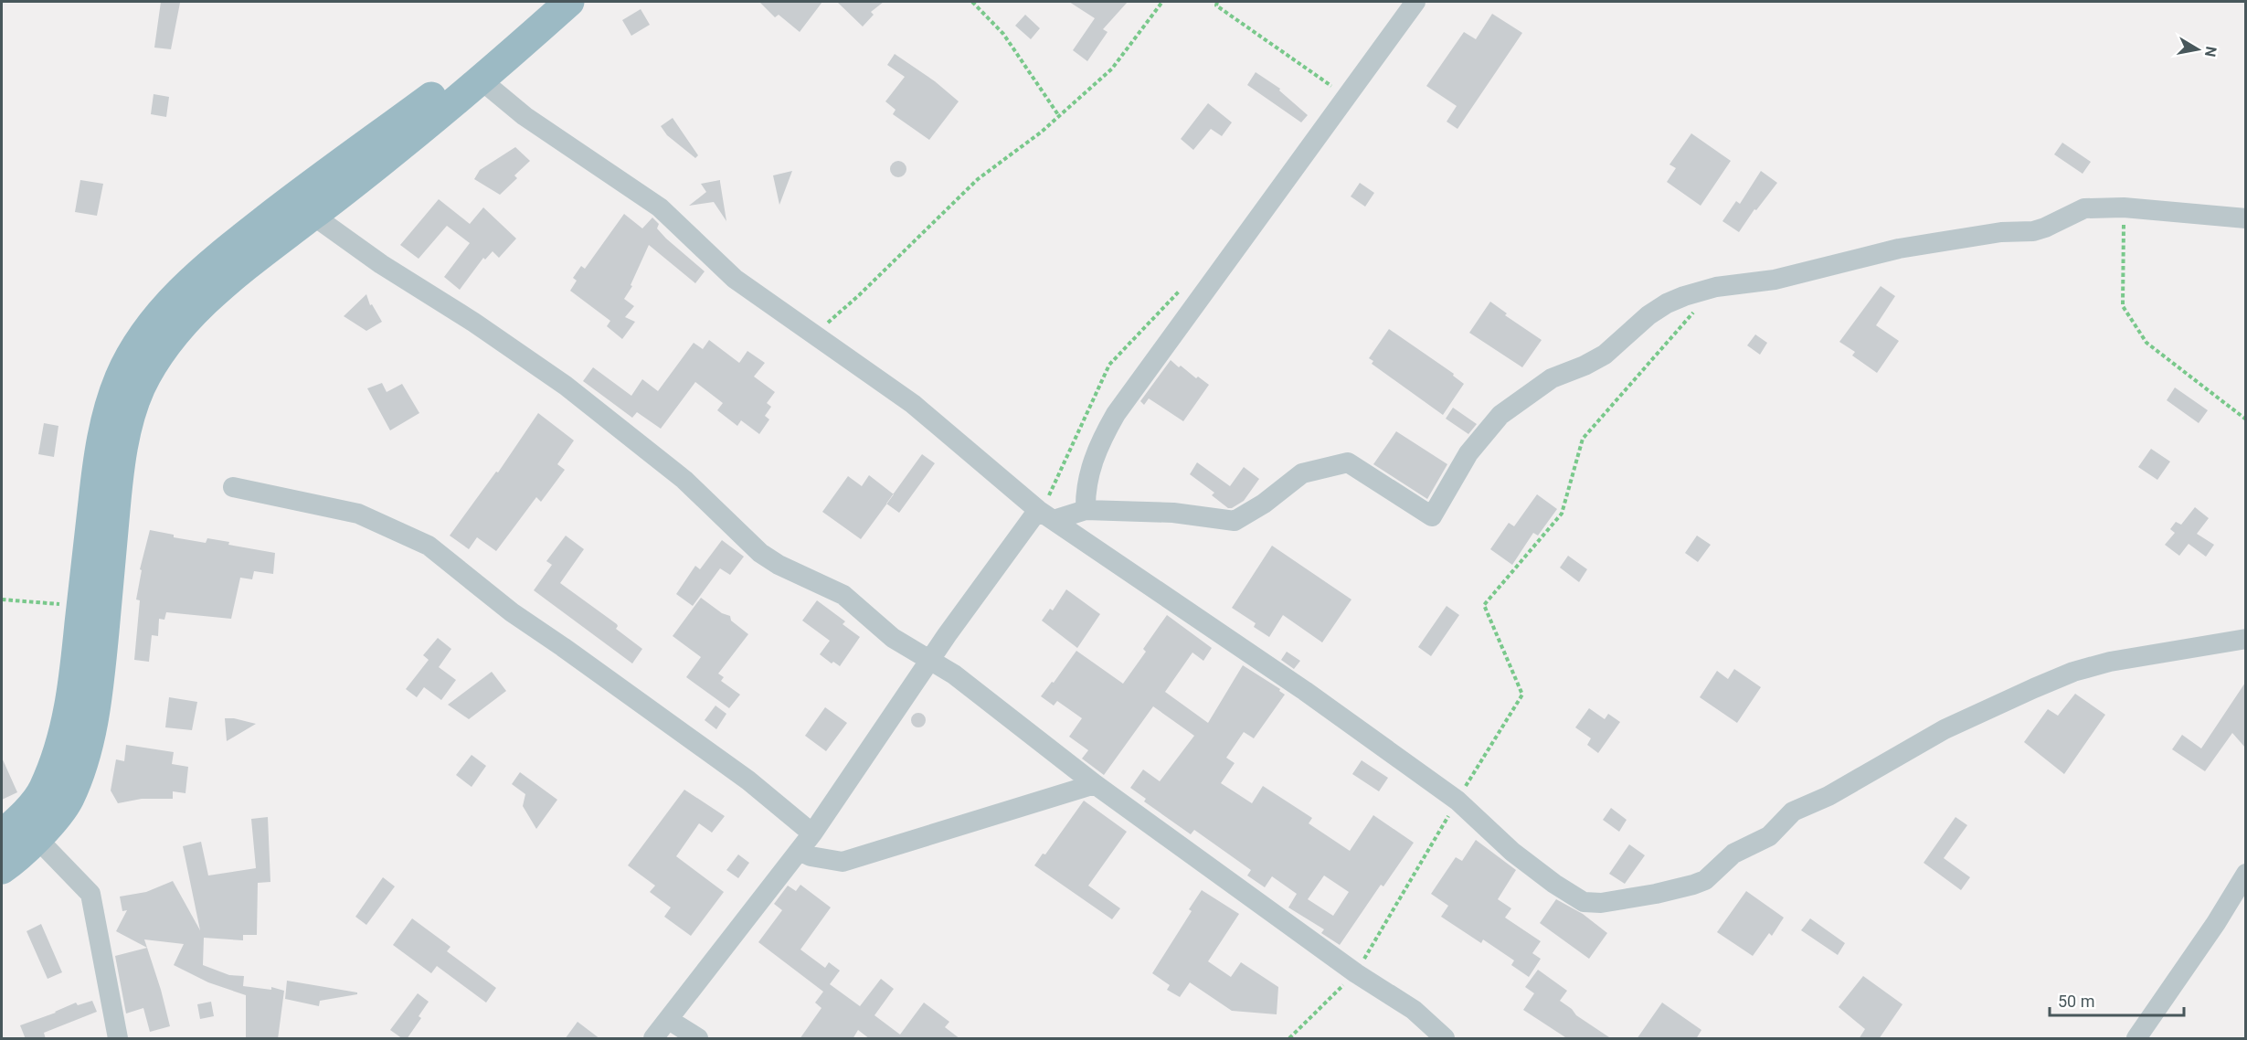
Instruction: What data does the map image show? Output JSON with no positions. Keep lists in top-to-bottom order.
{
  "scale_bar": "50 m",
  "north": "right"
}
